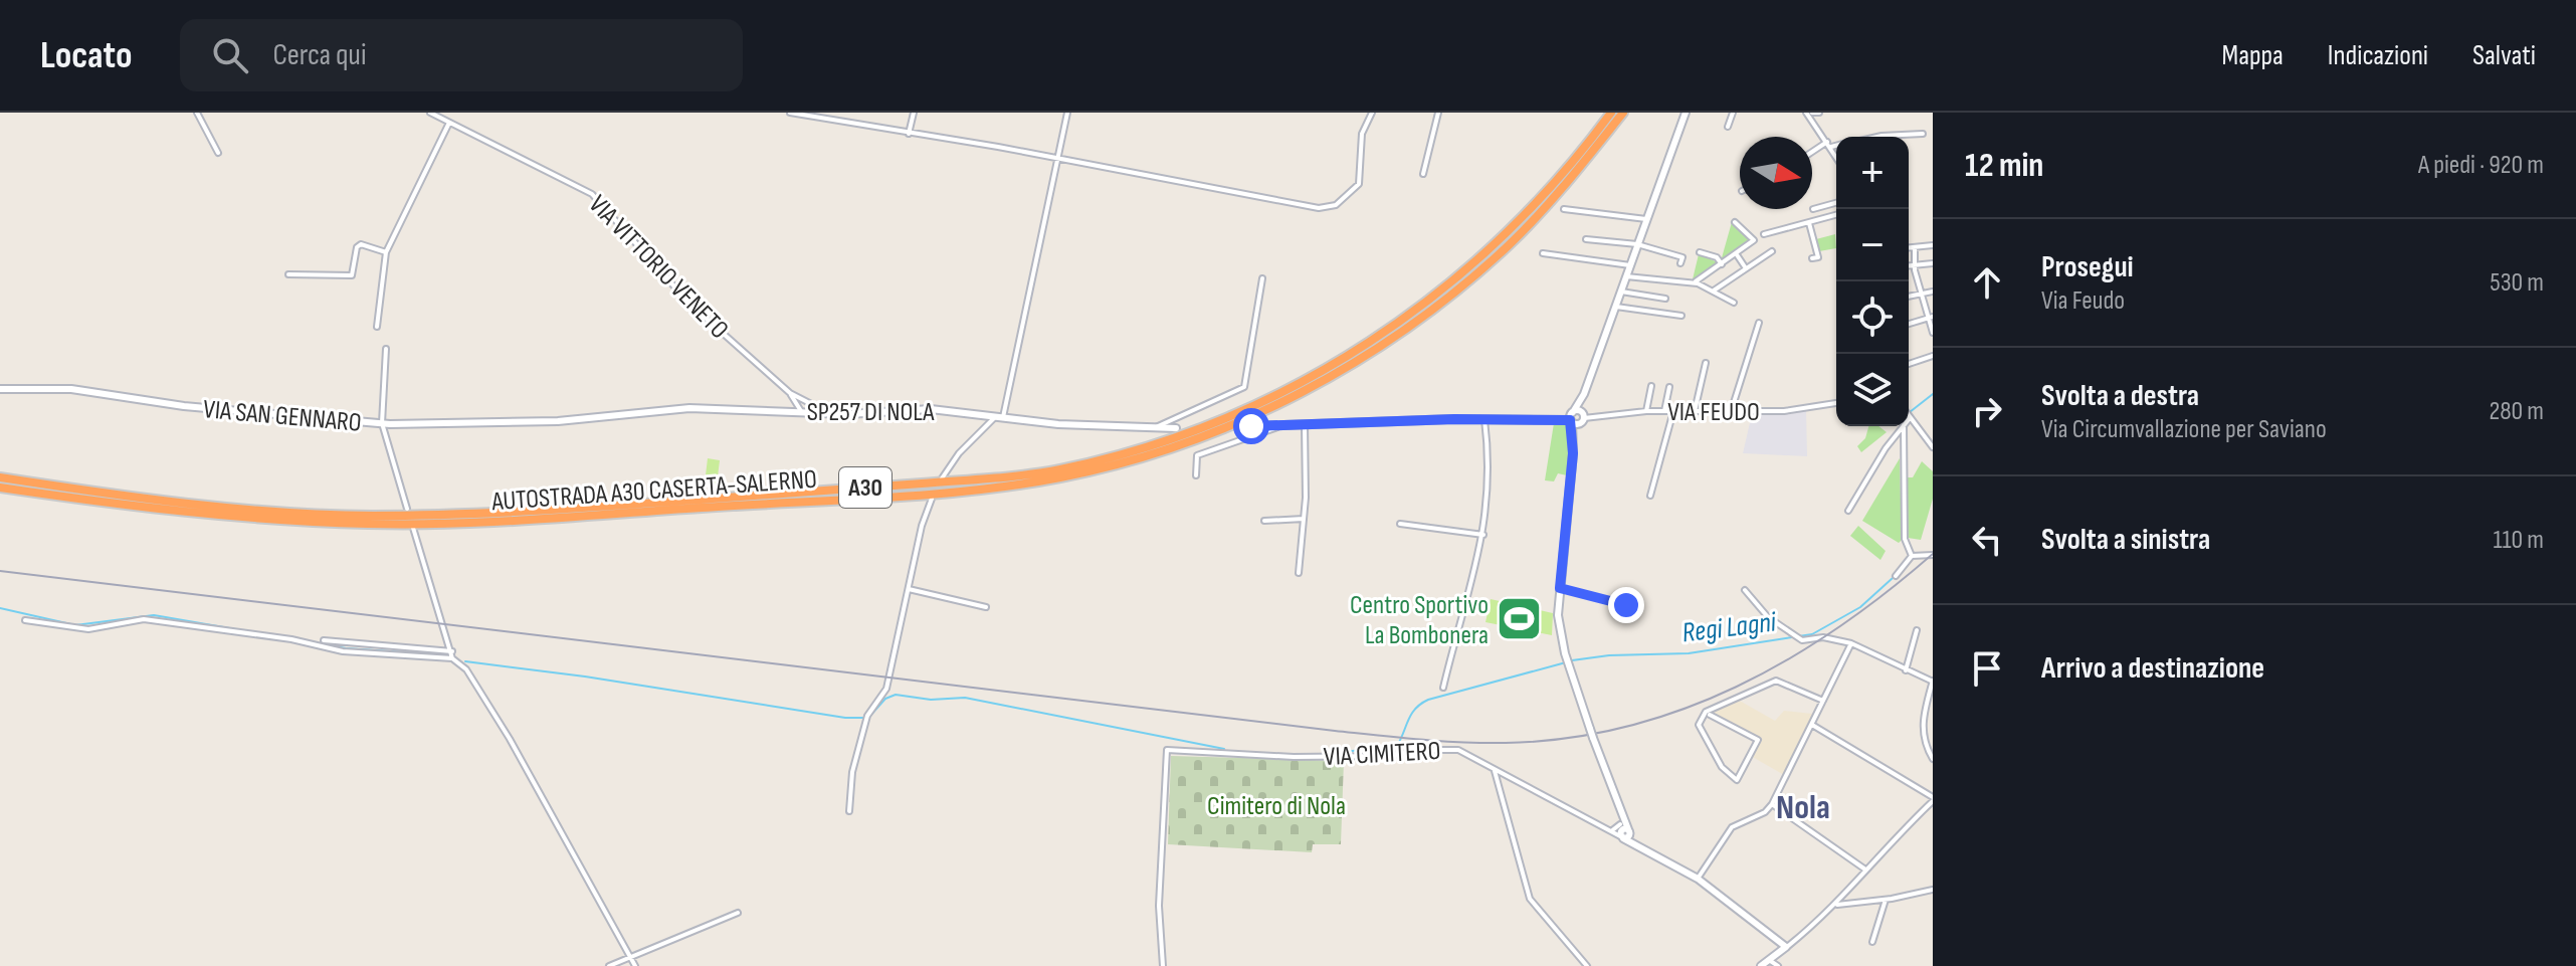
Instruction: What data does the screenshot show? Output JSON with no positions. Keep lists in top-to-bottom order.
{
  "streets": {
    "highway": ["A30", "AUTOSTRADA A30 CASERTA-SALERNO"],
    "street": [
      "VIA VITTORIO VENETO",
      "SP257 DI NOLA",
      "VIA FEUDO",
      "VIA SAN GENNARO",
      "VIA CIMITERO"
    ]
  },
  "crossings": [
    ["VIA VITTORIO VENETO", "SP257 DI NOLA"],
    ["SP257 DI NOLA", "VIA SAN GENNARO"]
  ],
  "districts": ["Nola"],
  "water": ["Regi Lagni"],
  "parks": ["Cimitero di Nola"],
  "places": {
    "sports": ["Centro Sportivo La Bombonera"]
  },
  "north": "right",
  "page": {
    "header": "Locato",
    "search": "Cerca qui",
    "nav": ["Mappa", "Indicazioni", "Salvati"],
    "heading": ["12 min", "A piedi · 920 m"],
    "map_buttons": ["+", "−"],
    "list": [
      ["Prosegui", "Via Feudo", "530 m"],
      ["Svolta a destra", "Via Circumvallazione per Saviano", "280 m"],
      ["Svolta a sinistra", "110 m"],
      "Arrivo a destinazione"
    ]
  }
}
